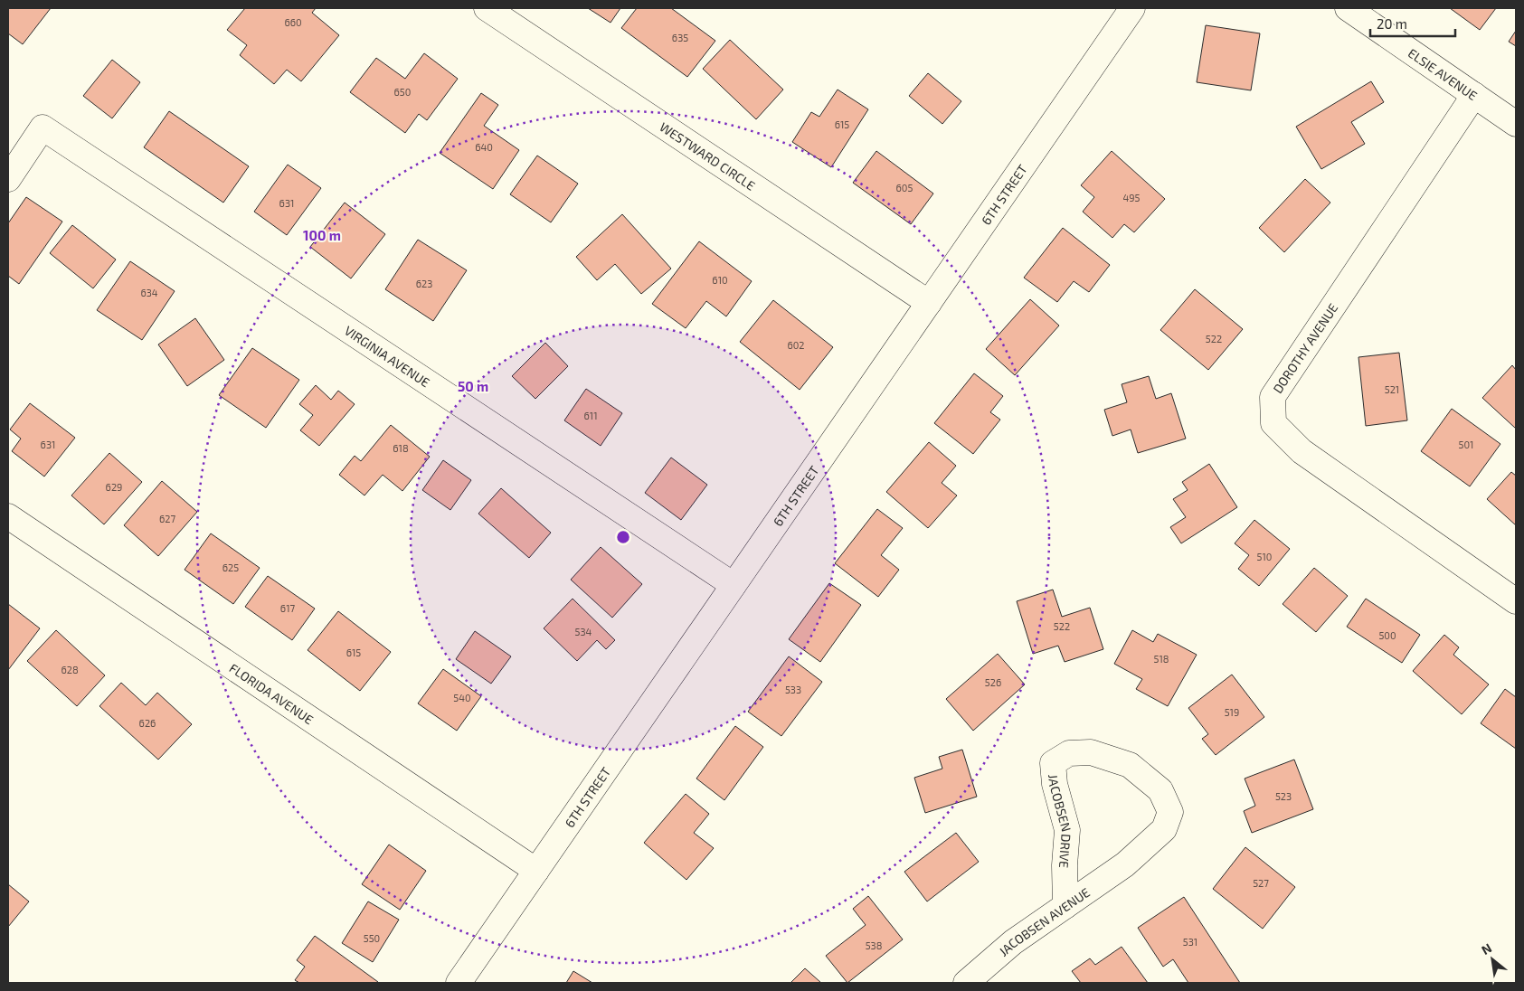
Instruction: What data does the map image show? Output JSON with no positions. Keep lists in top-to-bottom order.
{
  "streets": {
    "street": [
      "ELSIE AVENUE",
      "WESTWARD CIRCLE",
      "6TH STREET",
      "DOROTHY AVENUE",
      "VIRGINIA AVENUE",
      "FLORIDA AVENUE",
      "JACOBSEN DRIVE",
      "JACOBSEN AVENUE"
    ]
  },
  "crossings": [
    ["ELSIE AVENUE", "DOROTHY AVENUE"],
    ["WESTWARD CIRCLE", "6TH STREET"],
    ["6TH STREET", "VIRGINIA AVENUE"],
    ["6TH STREET", "FLORIDA AVENUE"],
    ["JACOBSEN DRIVE", "JACOBSEN AVENUE"]
  ],
  "house_numbers": [
    "660",
    "635",
    "650",
    "615",
    "640",
    "605",
    "495",
    "631",
    "610",
    "623",
    "634",
    "522",
    "602",
    "521",
    "611",
    "631",
    "501",
    "618",
    "629",
    "627",
    "510",
    "625",
    "617",
    "522",
    "534",
    "500",
    "615",
    "518",
    "628",
    "526",
    "533",
    "540",
    "519",
    "626",
    "523",
    "527",
    "550",
    "531",
    "538"
  ],
  "scale_bar": "20 m",
  "north": "top left",
  "rings": ["100 m", "50 m"]
}
